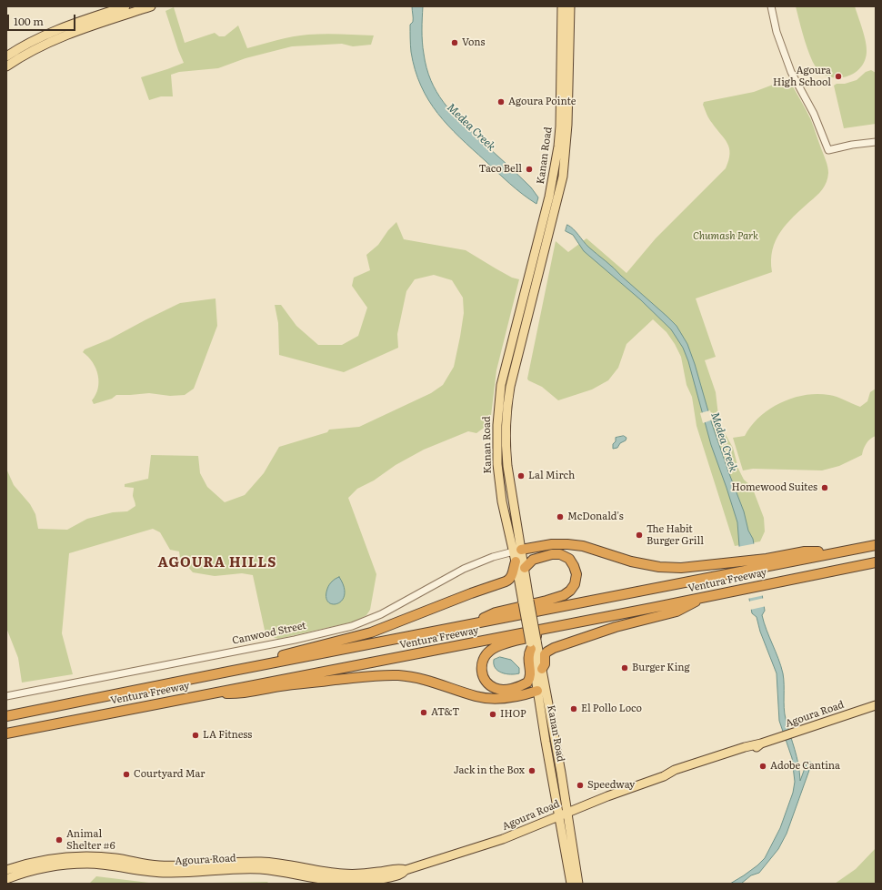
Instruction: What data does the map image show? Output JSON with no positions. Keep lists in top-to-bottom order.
{
  "streets": {
    "highway": ["Ventura Freeway"],
    "main road": ["Kanan Road", "Agoura Road"],
    "street": ["Canwood Street"]
  },
  "crossings": [
    ["Kanan Road", "Canwood Street"],
    ["Kanan Road", "Agoura Road"]
  ],
  "districts": ["AGOURA HILLS"],
  "water": ["Medea Creek"],
  "parks": ["Chumash Park"],
  "places": [
    "Vons",
    "Agoura High School",
    "Agoura Pointe",
    "Taco Bell",
    "Lal Mirch",
    "Homewood Suites",
    "McDonald's",
    "The Habit Burger Grill",
    "Burger King",
    "El Pollo Loco",
    "AT&T",
    "IHOP",
    "LA Fitness",
    "Adobe Cantina",
    "Jack in the Box",
    "Courtyard Mar",
    "Speedway",
    "Animal Shelter #6"
  ],
  "scale_bar": "100 m"
}
